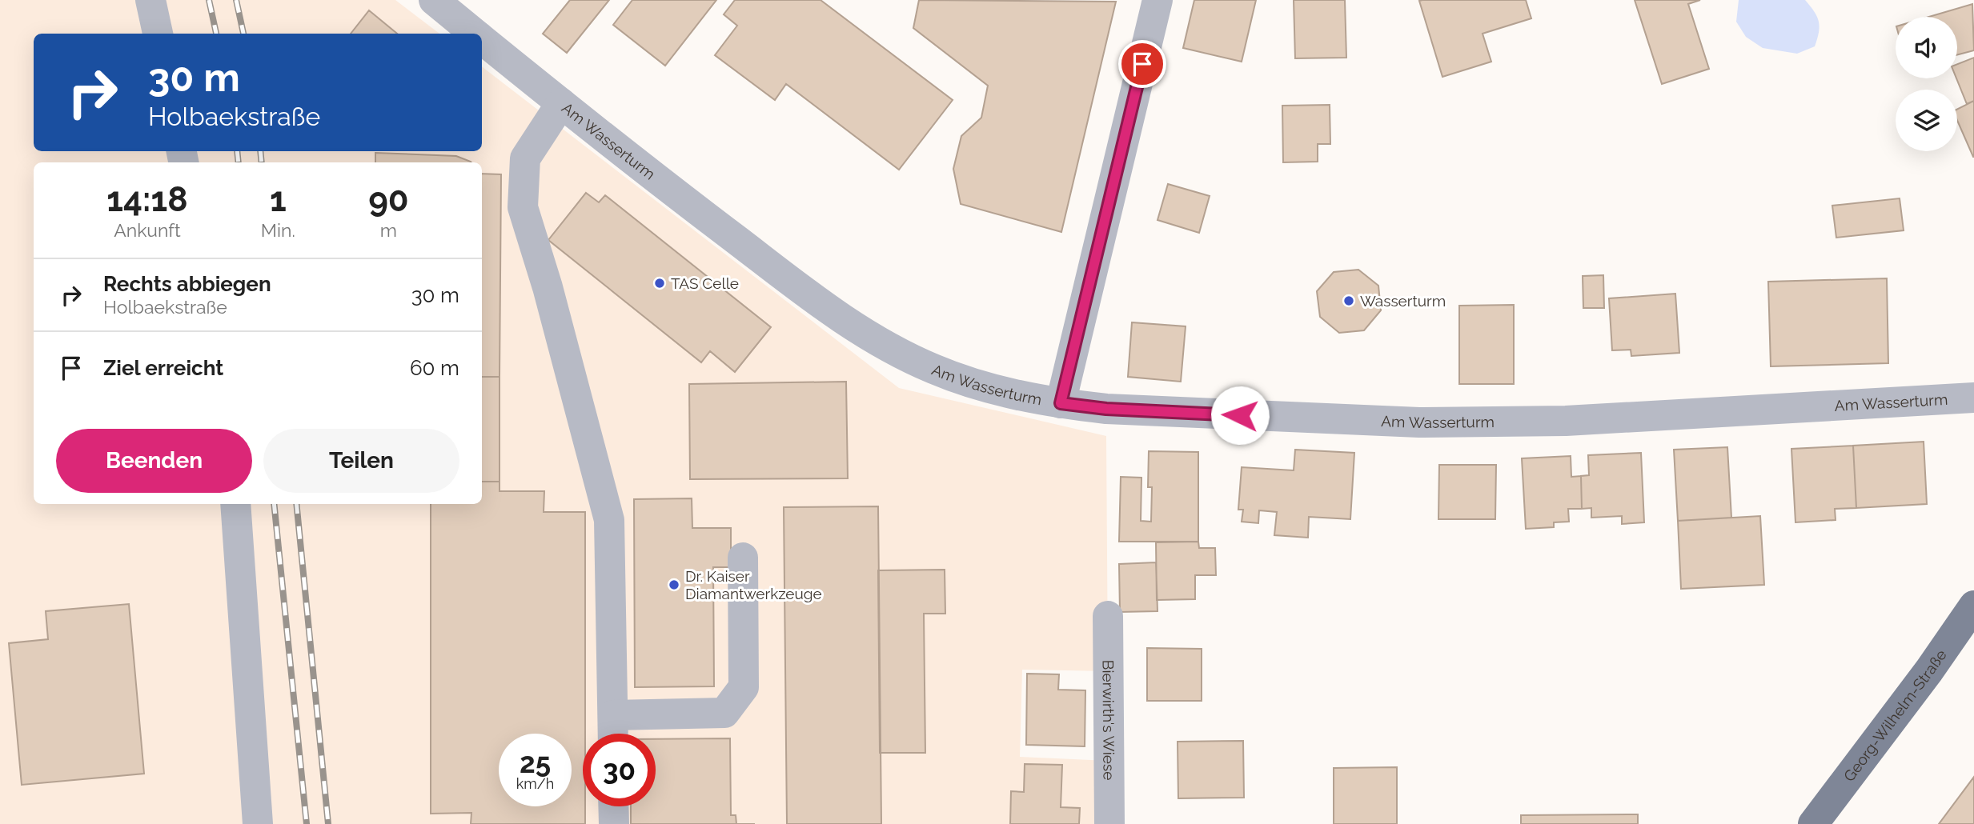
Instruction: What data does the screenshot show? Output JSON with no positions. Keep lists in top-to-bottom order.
{
  "streets": {
    "main road": ["Georg-Wilhelm-Straße"],
    "street": ["Am Wasserturm", "Bierwirth's Wiese"]
  },
  "places": ["TAS Celle", "Wasserturm", "Dr. Kaiser Diamantwerkzeuge"],
  "page": {
    "turn": ["30 m", "Holbaekstraße"],
    "eta": [
      "14:18",
      "Ankunft",
      "1",
      "Min.",
      "90",
      "m"
    ],
    "list": [
      {
        "name": "Rechts abbiegen",
        "note": "Holbaekstraße",
        "value": "30 m"
      },
      {
        "name": "Ziel erreicht",
        "value": "60 m"
      }
    ],
    "buttons": ["Beenden", "Teilen"],
    "speed": "25 km/h",
    "limit": "30"
  }
}
